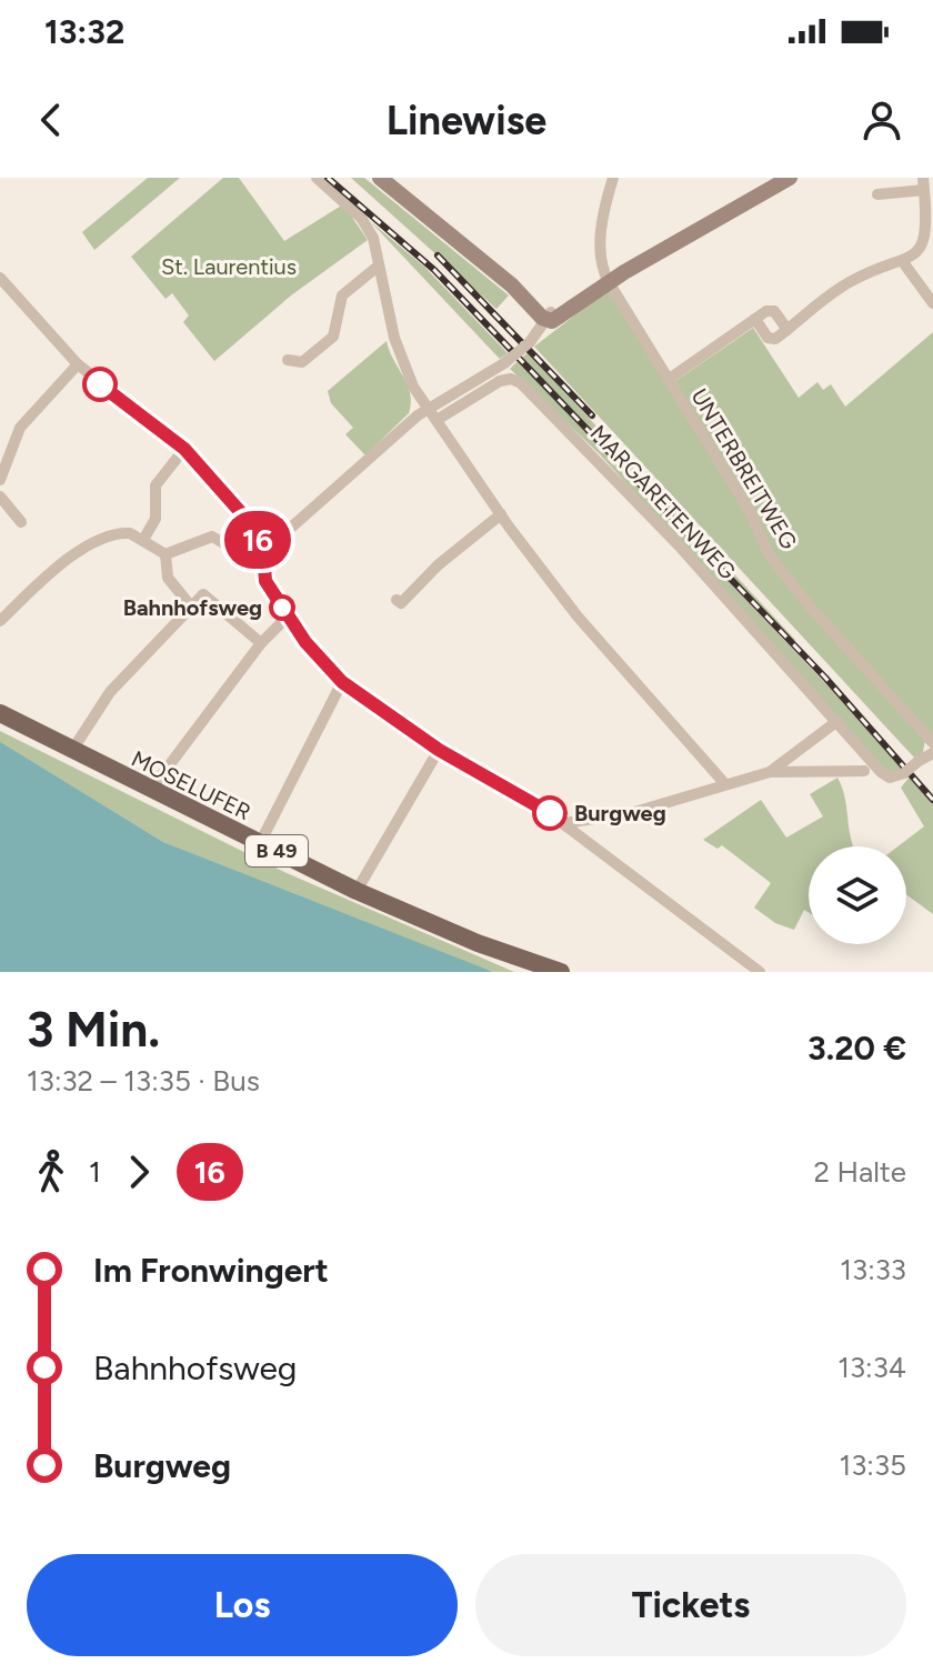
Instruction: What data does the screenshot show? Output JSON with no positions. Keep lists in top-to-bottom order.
{
  "streets": {
    "main road": ["MOSELUFER", "B 49"],
    "street": ["UNTERBREITWEG", "MARGARETENWEG"]
  },
  "parks": ["St. Laurentius"],
  "places": ["Bahnhofsweg", "Burgweg"],
  "lines": ["bus line 16"],
  "page": {
    "status": "13:32",
    "header": "Linewise",
    "on_map": "16",
    "heading": ["3 Min.", "13:32 – 13:35 · Bus", "3.20 €"],
    "legs": ["1", "16", "2 Halte"],
    "list": [
      {
        "name": "Im Fronwingert",
        "value": "13:33"
      },
      {
        "name": "Bahnhofsweg",
        "value": "13:34"
      },
      {
        "name": "Burgweg",
        "value": "13:35"
      }
    ],
    "buttons": ["Los", "Tickets"]
  }
}
